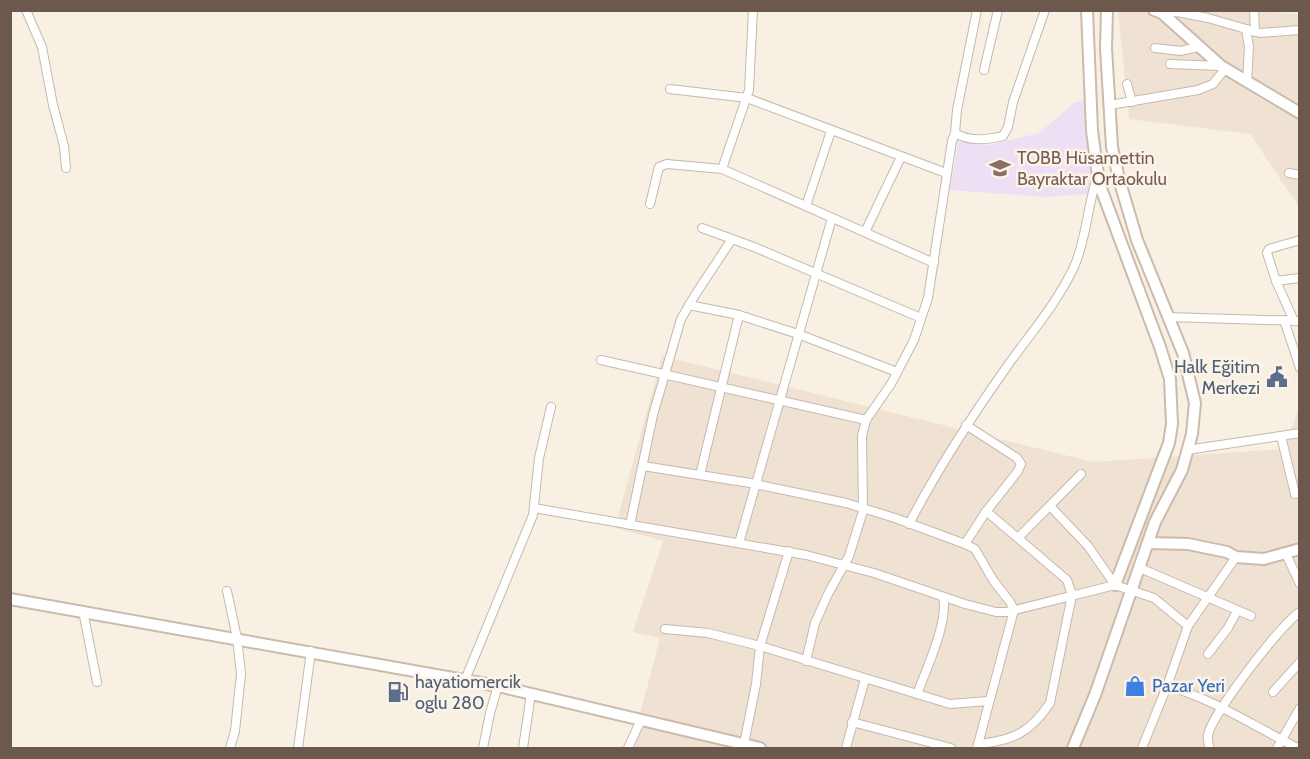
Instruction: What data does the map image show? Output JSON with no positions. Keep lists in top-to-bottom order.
{
  "places": {
    "school or university": ["TOBB Hüsamettin Bayraktar Ortaokulu"],
    "public building": ["Halk Eğitim Merkezi"],
    "shop": ["Pazar Yeri"],
    "fuel station": ["hayatiomercik oglu 280"]
  }
}
